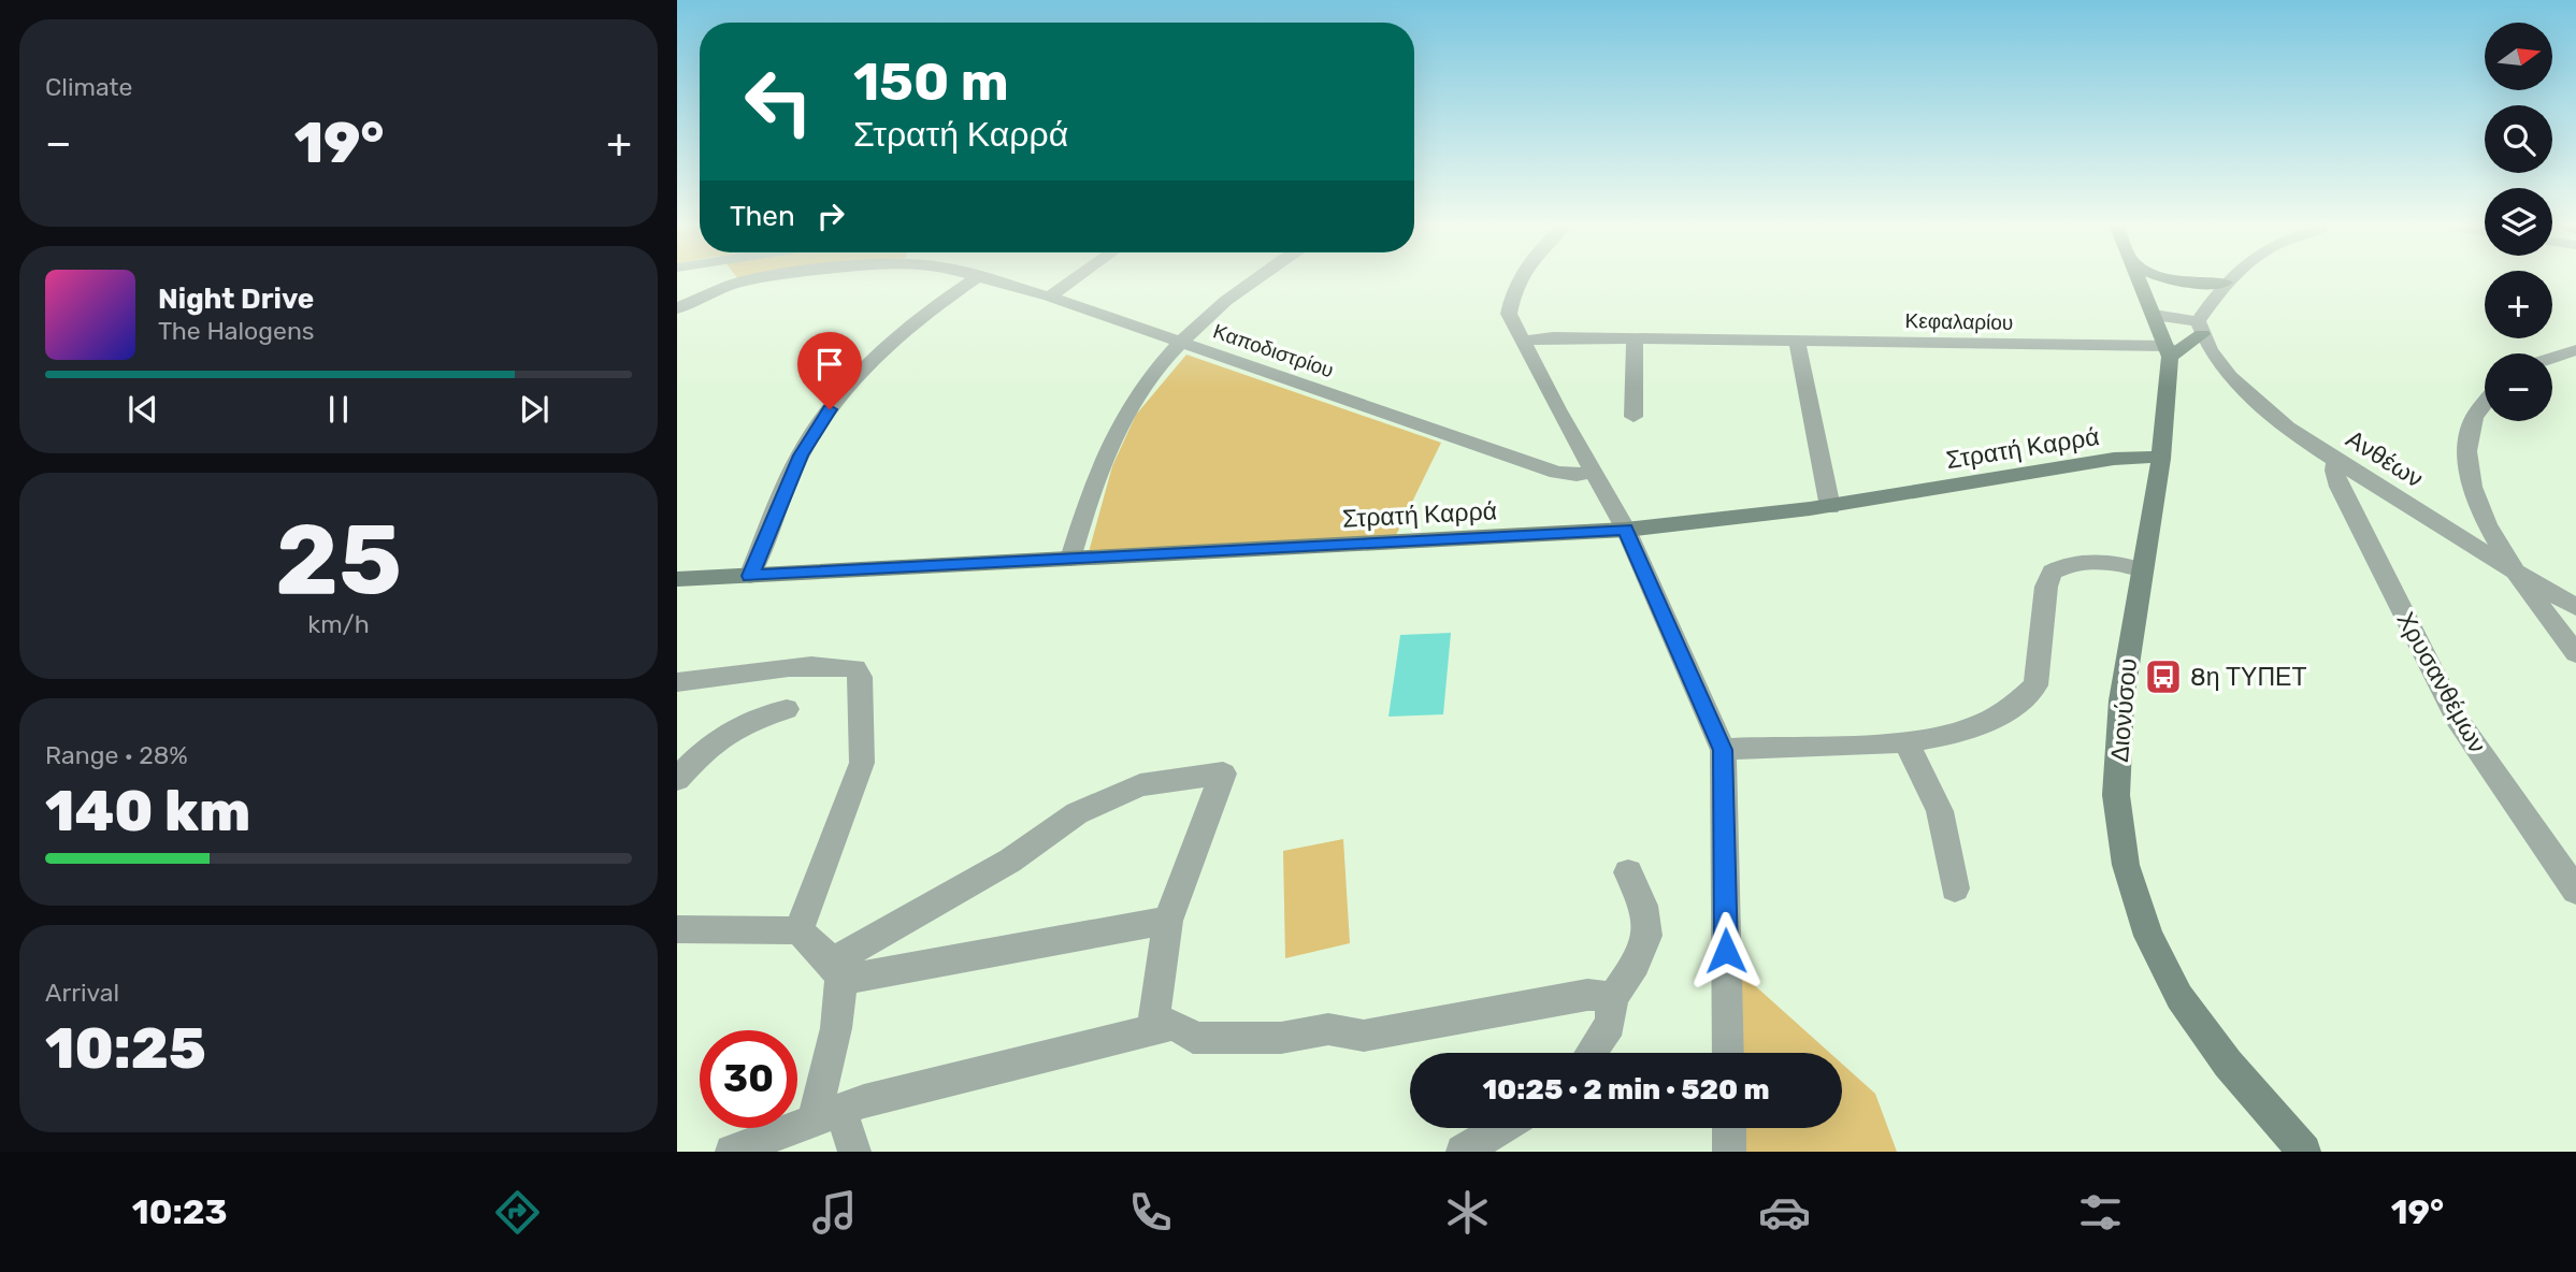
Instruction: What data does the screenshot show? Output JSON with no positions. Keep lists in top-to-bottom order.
{
  "streets": {
    "street": [
      "Κεφαλαρίου",
      "Καποδιστρίου",
      "Στρατή Καρρά",
      "Ανθέων",
      "Χρυσανθέμων",
      "Διονύσου"
    ]
  },
  "crossings": [
    ["Κεφαλαρίου", "Διονύσου"],
    ["Στρατή Καρρά", "Διονύσου"],
    ["Ανθέων", "Χρυσανθέμων"]
  ],
  "places": {
    "bus stop": ["8η ΤΥΠΕΤ"]
  },
  "north": "right",
  "page": {
    "tile": [
      "Climate",
      ["25", "km/h"],
      ["Range · 28%", "140 km"],
      ["Arrival", "10:25"]
    ],
    "map_buttons": ["+", "−"],
    "turn": ["150 m", "Στρατή Καρρά"],
    "heat": ["−", "19°", "+"],
    "then": "Then",
    "song": ["Night Drive", "The Halogens"],
    "limit": "30",
    "trip": "10:25 · 2 min · 520 m",
    "tabs": ["10:23", "19°"]
  }
}
